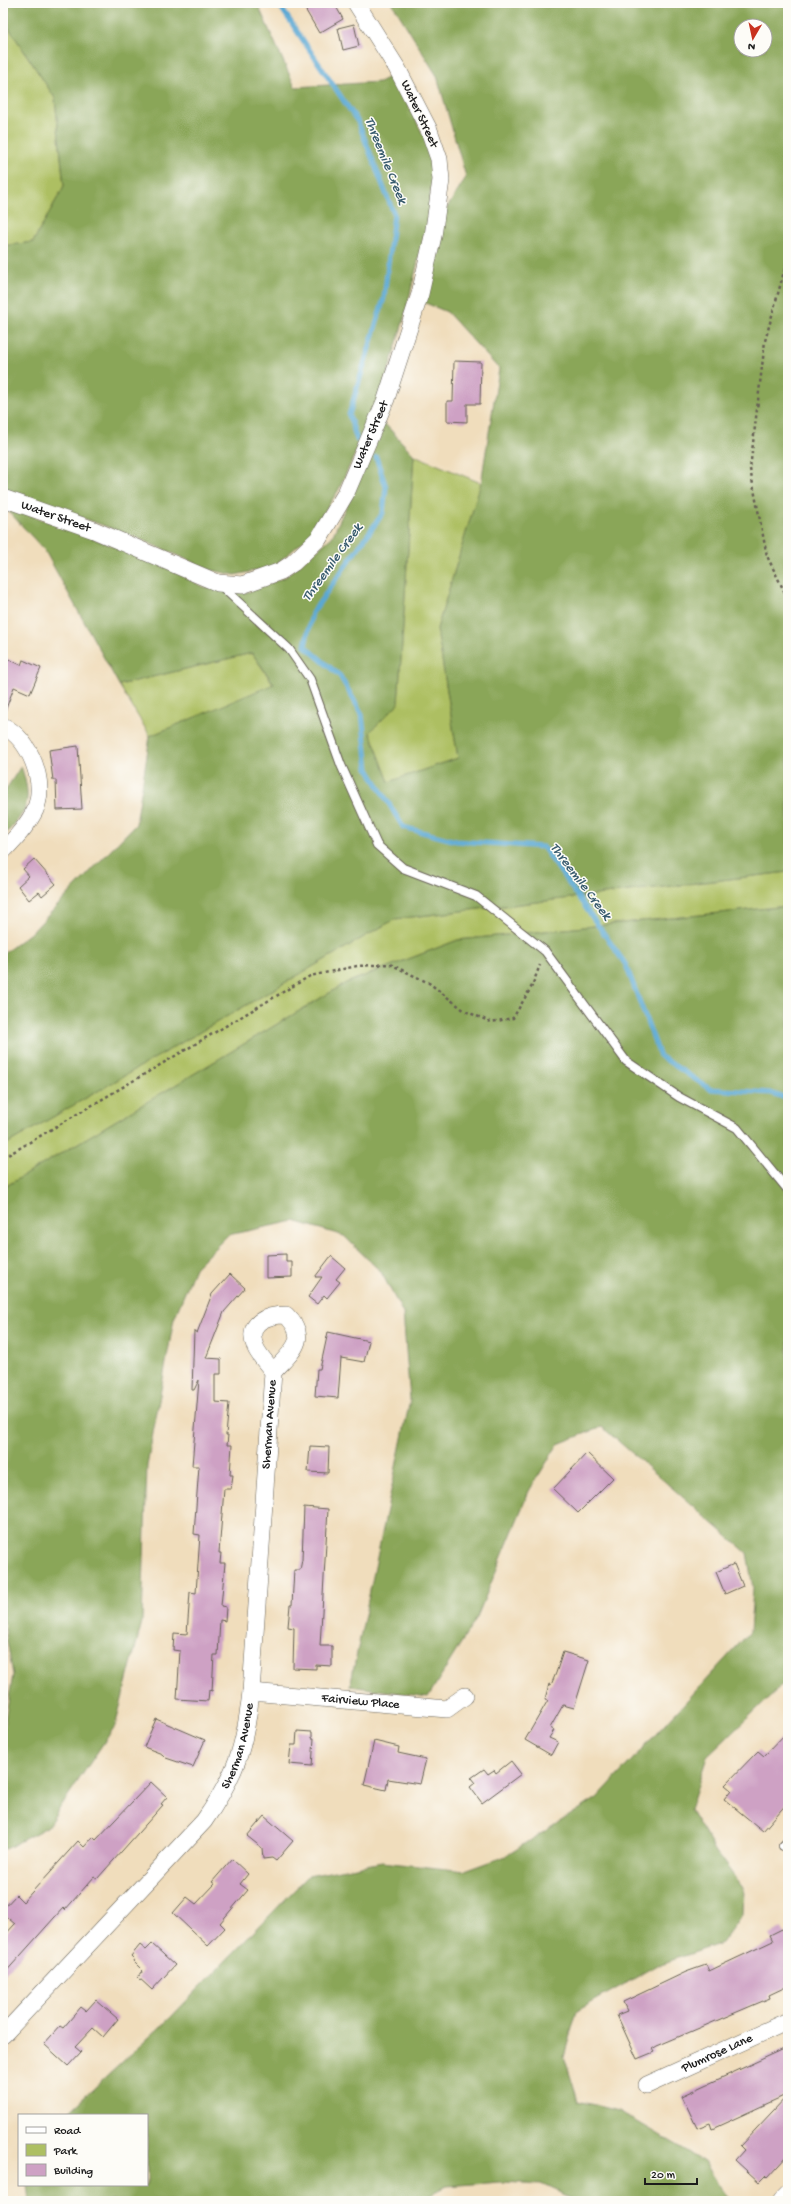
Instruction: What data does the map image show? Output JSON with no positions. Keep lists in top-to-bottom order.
{
  "streets": {
    "street": [
      "Water Street",
      "Sherman Avenue",
      "Fairview Place",
      "Plumrose Lane"
    ]
  },
  "crossings": [
    ["Sherman Avenue", "Fairview Place"]
  ],
  "water": ["Threemile Creek"],
  "legend": ["Road", "Park", "Building"],
  "scale_bar": "20 m",
  "north": "bottom"
}
